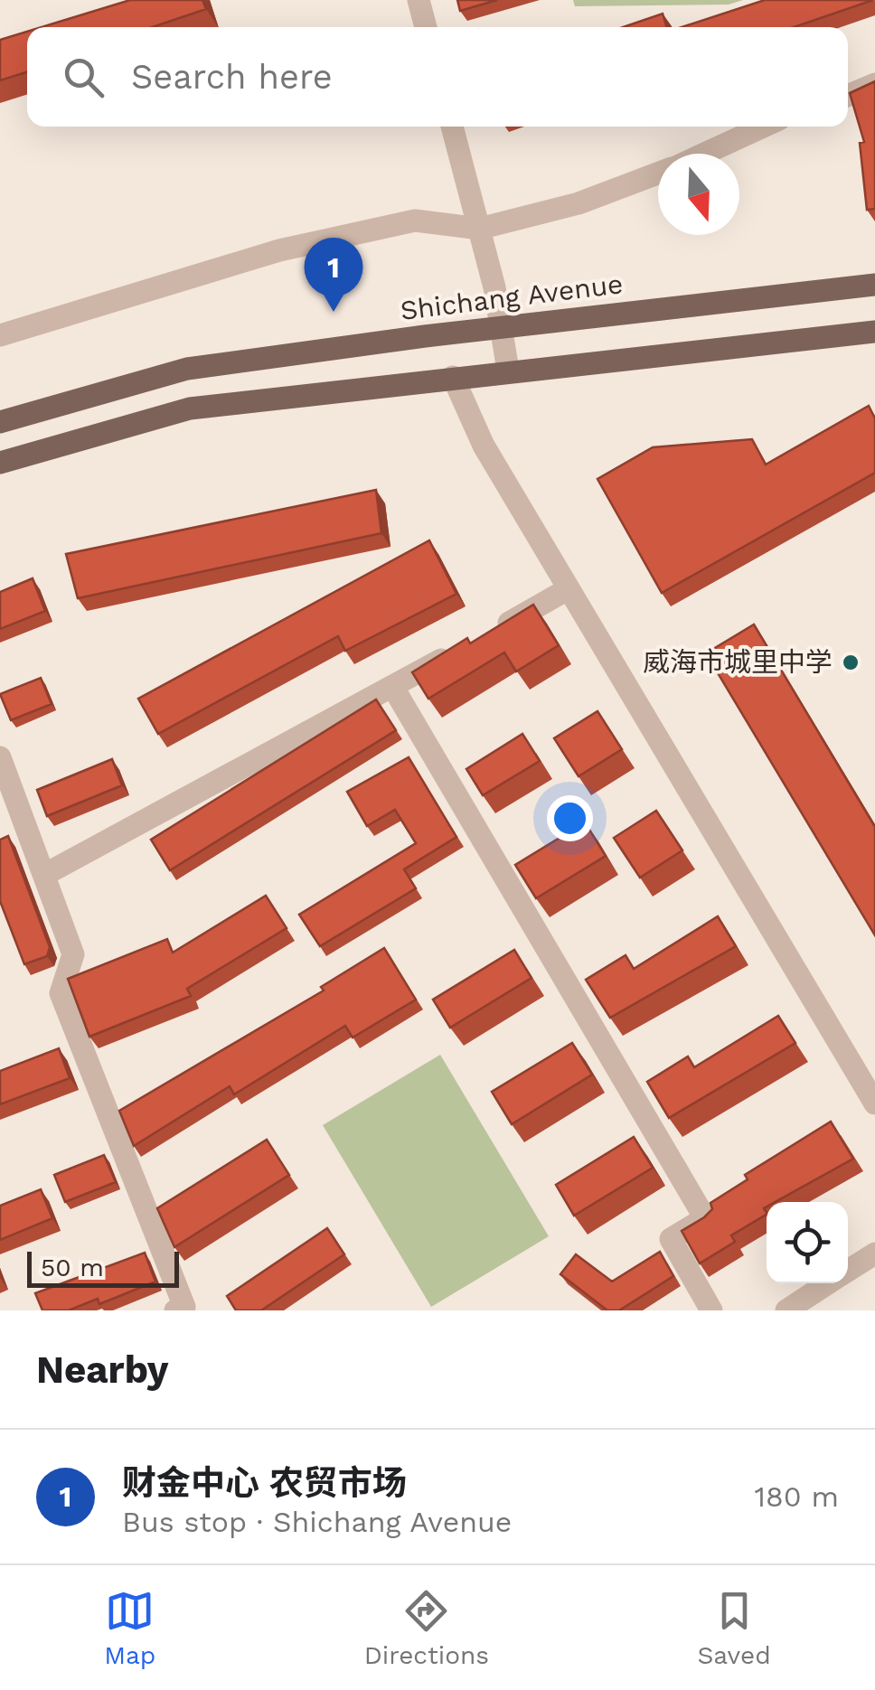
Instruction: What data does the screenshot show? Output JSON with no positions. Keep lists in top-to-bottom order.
{
  "streets": {
    "main road": ["Shichang Avenue"]
  },
  "places": ["威海市城里中学"],
  "scale_bar": "50 m",
  "north": "bottom",
  "page": {
    "search": "Search here",
    "pins": "1",
    "scale": "50 m",
    "heading": "Nearby",
    "list": [
      {
        "mark": "1",
        "name": "财金中心 农贸市场",
        "note": "Bus stop · Shichang Avenue",
        "value": "180 m"
      }
    ],
    "nav": ["Map", "Directions", "Saved"]
  }
}
